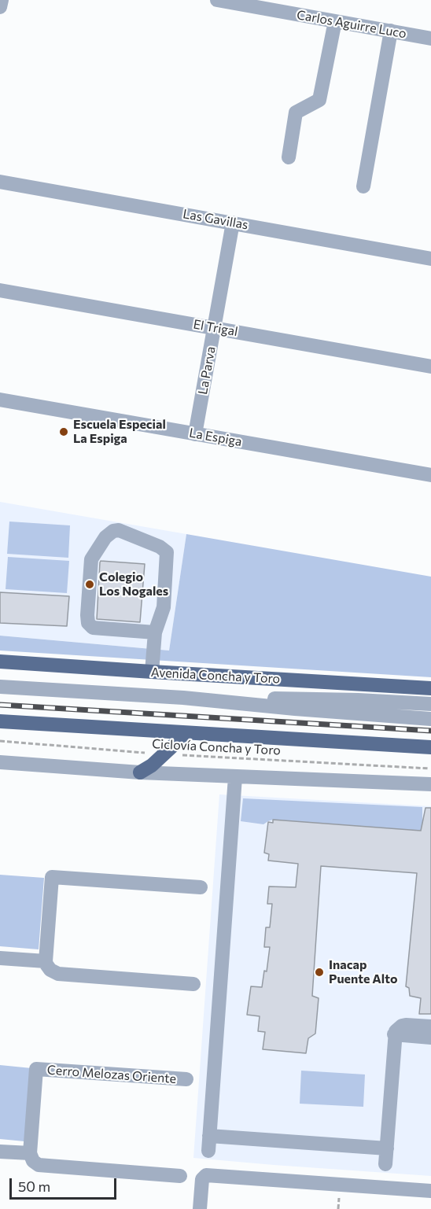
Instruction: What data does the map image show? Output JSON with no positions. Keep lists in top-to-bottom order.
{
  "streets": {
    "main road": ["Avenida Concha y Toro"],
    "street": [
      "Carlos Aguirre Luco",
      "Las Gavillas",
      "El Trigal",
      "La Parva",
      "La Espiga",
      "Cerro Melozas Oriente"
    ],
    "path": ["Ciclovía Concha y Toro"]
  },
  "crossings": [
    ["Las Gavillas", "La Parva"],
    ["El Trigal", "La Parva"],
    ["La Parva", "La Espiga"]
  ],
  "places": ["Escuela Especial La Espiga", "Colegio Los Nogales", "Inacap Puente Alto"],
  "scale_bar": "50 m"
}
